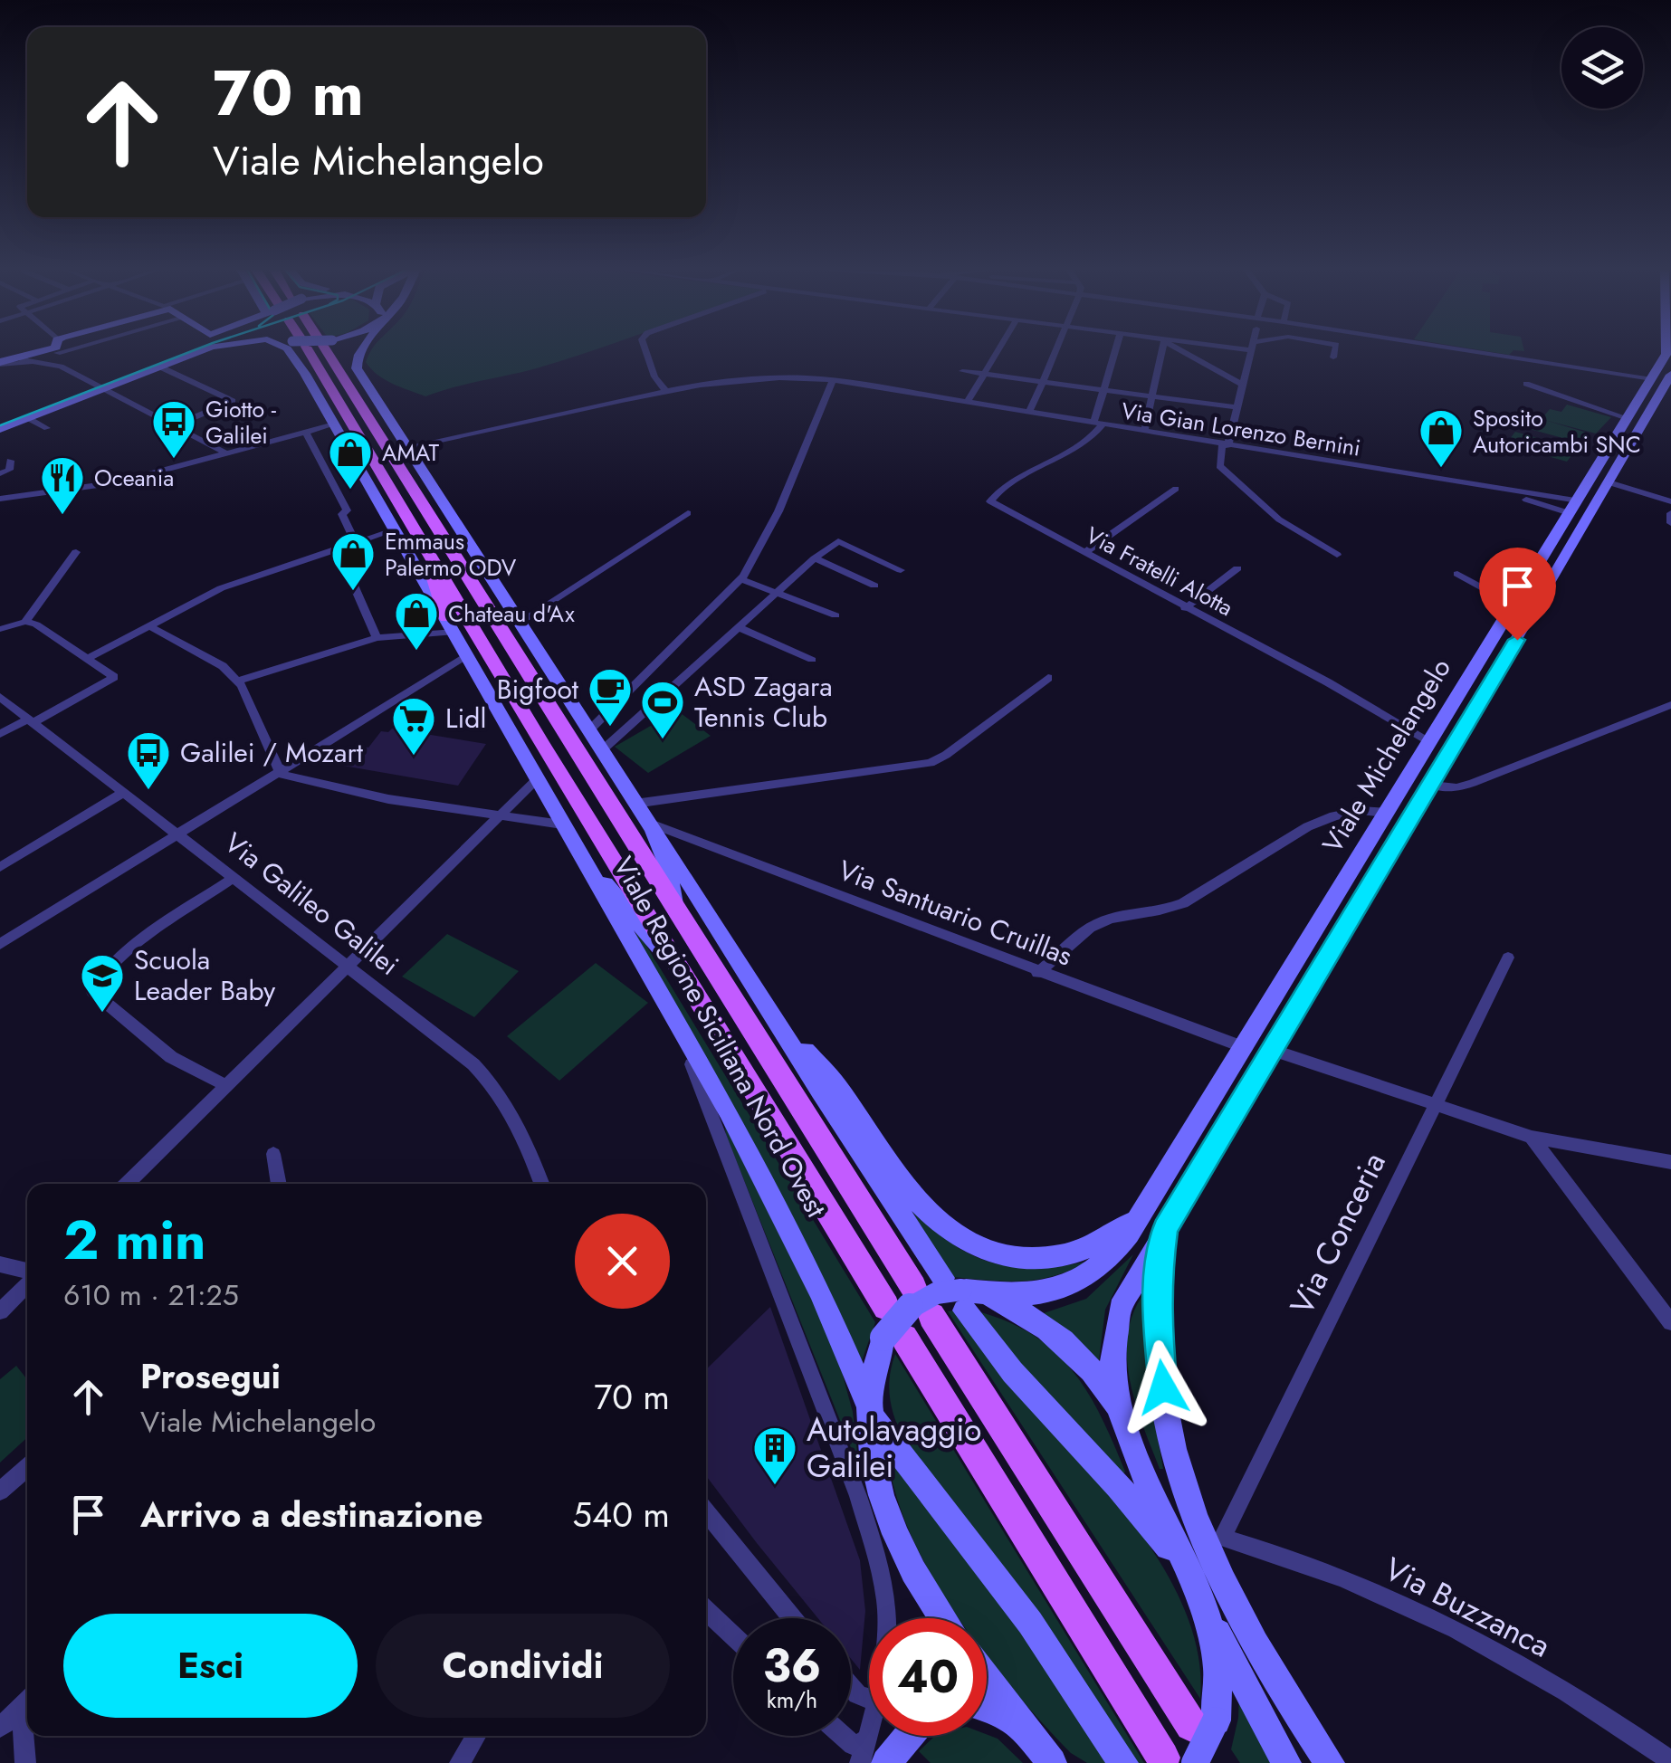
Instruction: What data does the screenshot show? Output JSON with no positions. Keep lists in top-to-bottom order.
{
  "streets": {
    "main road": ["Viale Regione Siciliana Nord Ovest"],
    "street": [
      "Via Gian Lorenzo Bernini",
      "Via Fratelli Alotta",
      "Viale Michelangelo",
      "Via Galileo Galilei",
      "Via Santuario Cruillas",
      "Via Conceria",
      "Via Buzzanca"
    ]
  },
  "crossings": [
    ["Via Gian Lorenzo Bernini", "Via Fratelli Alotta"],
    ["Via Gian Lorenzo Bernini", "Viale Michelangelo"],
    ["Via Gian Lorenzo Bernini", "Viale Regione Siciliana Nord Ovest"],
    ["Via Fratelli Alotta", "Viale Michelangelo"],
    ["Viale Michelangelo", "Via Santuario Cruillas"],
    ["Viale Michelangelo", "Viale Regione Siciliana Nord Ovest"],
    ["Via Santuario Cruillas", "Viale Regione Siciliana Nord Ovest"],
    ["Via Conceria", "Via Buzzanca"]
  ],
  "places": {
    "bus stop": ["Giotto - Galilei", "Galilei / Mozart"],
    "shop": [
      "Sposito Autoricambi SNC",
      "AMAT",
      "Emmaus Palermo ODV",
      "Chateau d'Ax"
    ],
    "restaurant": ["Oceania"],
    "cafe": ["Bigfoot"],
    "sports": ["ASD Zagara Tennis Club"],
    "supermarket": ["Lidl"],
    "school or university": ["Scuola Leader Baby"],
    "building": ["Autolavaggio Galilei"]
  },
  "page": {
    "turn": ["70 m", "Viale Michelangelo"],
    "heading": ["2 min", "610 m · 21:25"],
    "list": [
      {
        "name": "Prosegui",
        "note": "Viale Michelangelo",
        "value": "70 m"
      },
      {
        "name": "Arrivo a destinazione",
        "value": "540 m"
      }
    ],
    "buttons": ["Esci", "Condividi"],
    "speed": "36 km/h",
    "limit": "40"
  }
}
